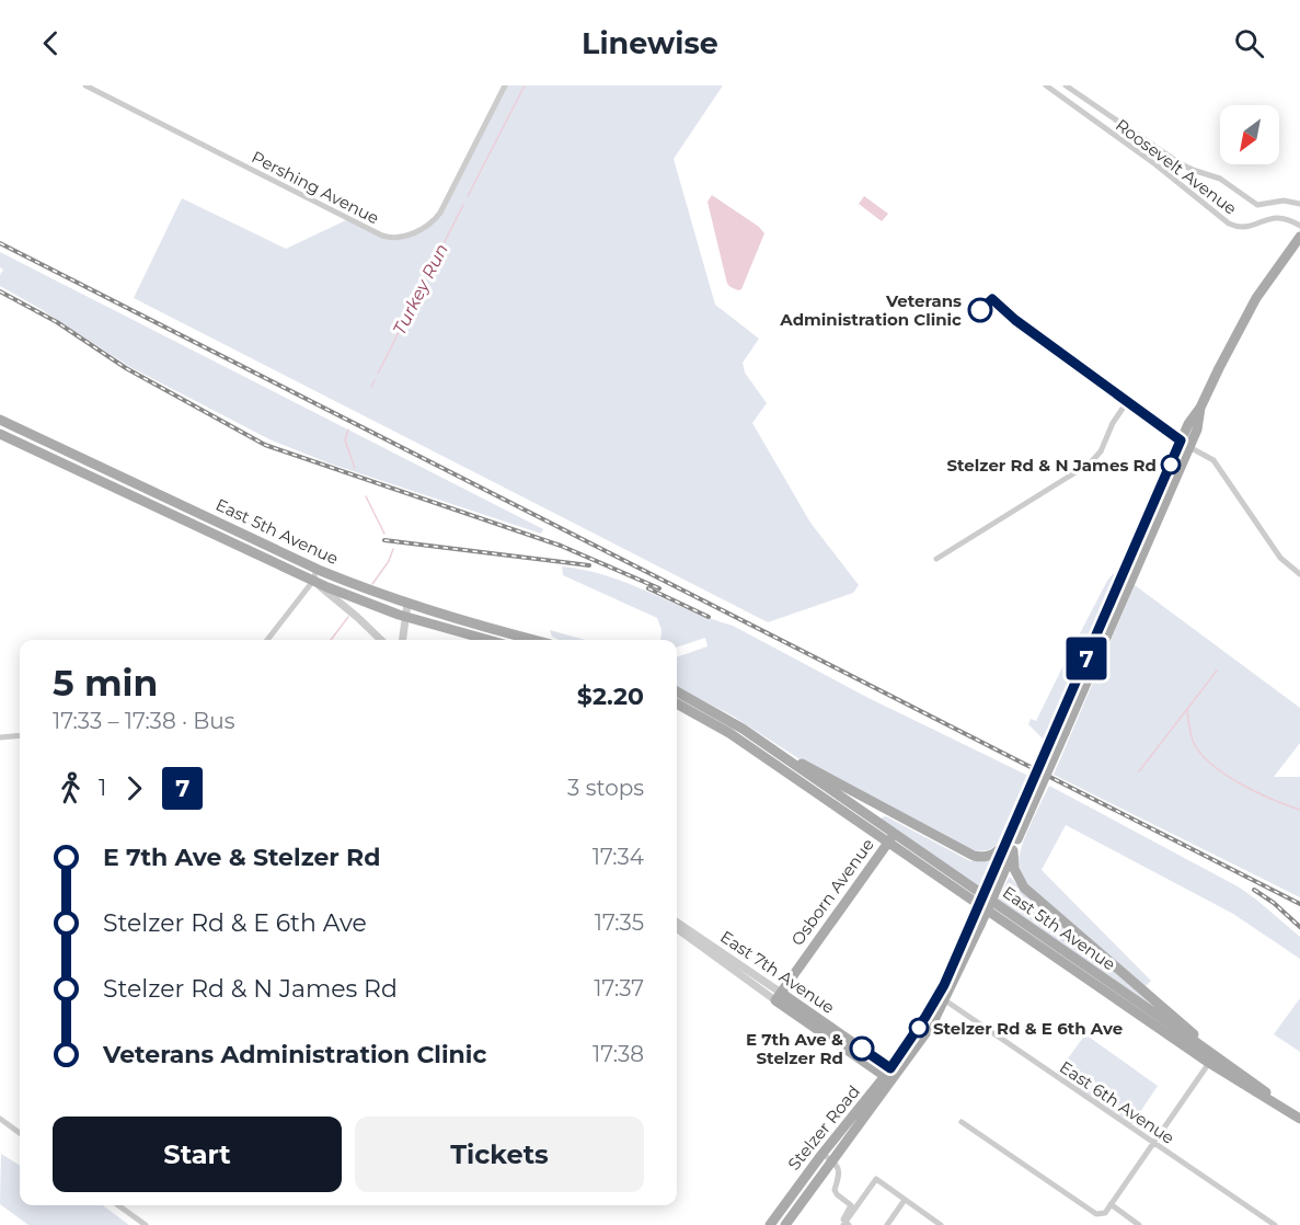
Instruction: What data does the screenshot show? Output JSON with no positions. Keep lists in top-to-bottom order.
{
  "streets": {
    "main road": [
      "East 5th Avenue",
      "Osborn Avenue",
      "East 7th Avenue",
      "Stelzer Road"
    ],
    "street": ["Roosevelt Avenue", "Pershing Avenue", "East 6th Avenue"]
  },
  "crossings": [
    ["East 5th Avenue", "Osborn Avenue"],
    ["Osborn Avenue", "East 7th Avenue"],
    ["East 7th Avenue", "Stelzer Road"],
    ["East 6th Avenue", "Stelzer Road"]
  ],
  "water": ["Turkey Run"],
  "places": [
    "Veterans Administration Clinic",
    "Stelzer Rd & N James Rd",
    "Stelzer Rd & E 6th Ave",
    "E 7th Ave & Stelzer Rd"
  ],
  "lines": ["bus line 7"],
  "north": "bottom left",
  "page": {
    "header": "Linewise",
    "on_map": "7",
    "heading": ["5 min", "17:33 – 17:38 · Bus", "$2.20"],
    "legs": ["1", "7", "3 stops"],
    "list": [
      {
        "name": "E 7th Ave & Stelzer Rd",
        "value": "17:34"
      },
      {
        "name": "Stelzer Rd & E 6th Ave",
        "value": "17:35"
      },
      {
        "name": "Stelzer Rd & N James Rd",
        "value": "17:37"
      },
      {
        "name": "Veterans Administration Clinic",
        "value": "17:38"
      }
    ],
    "buttons": ["Start", "Tickets"]
  }
}
